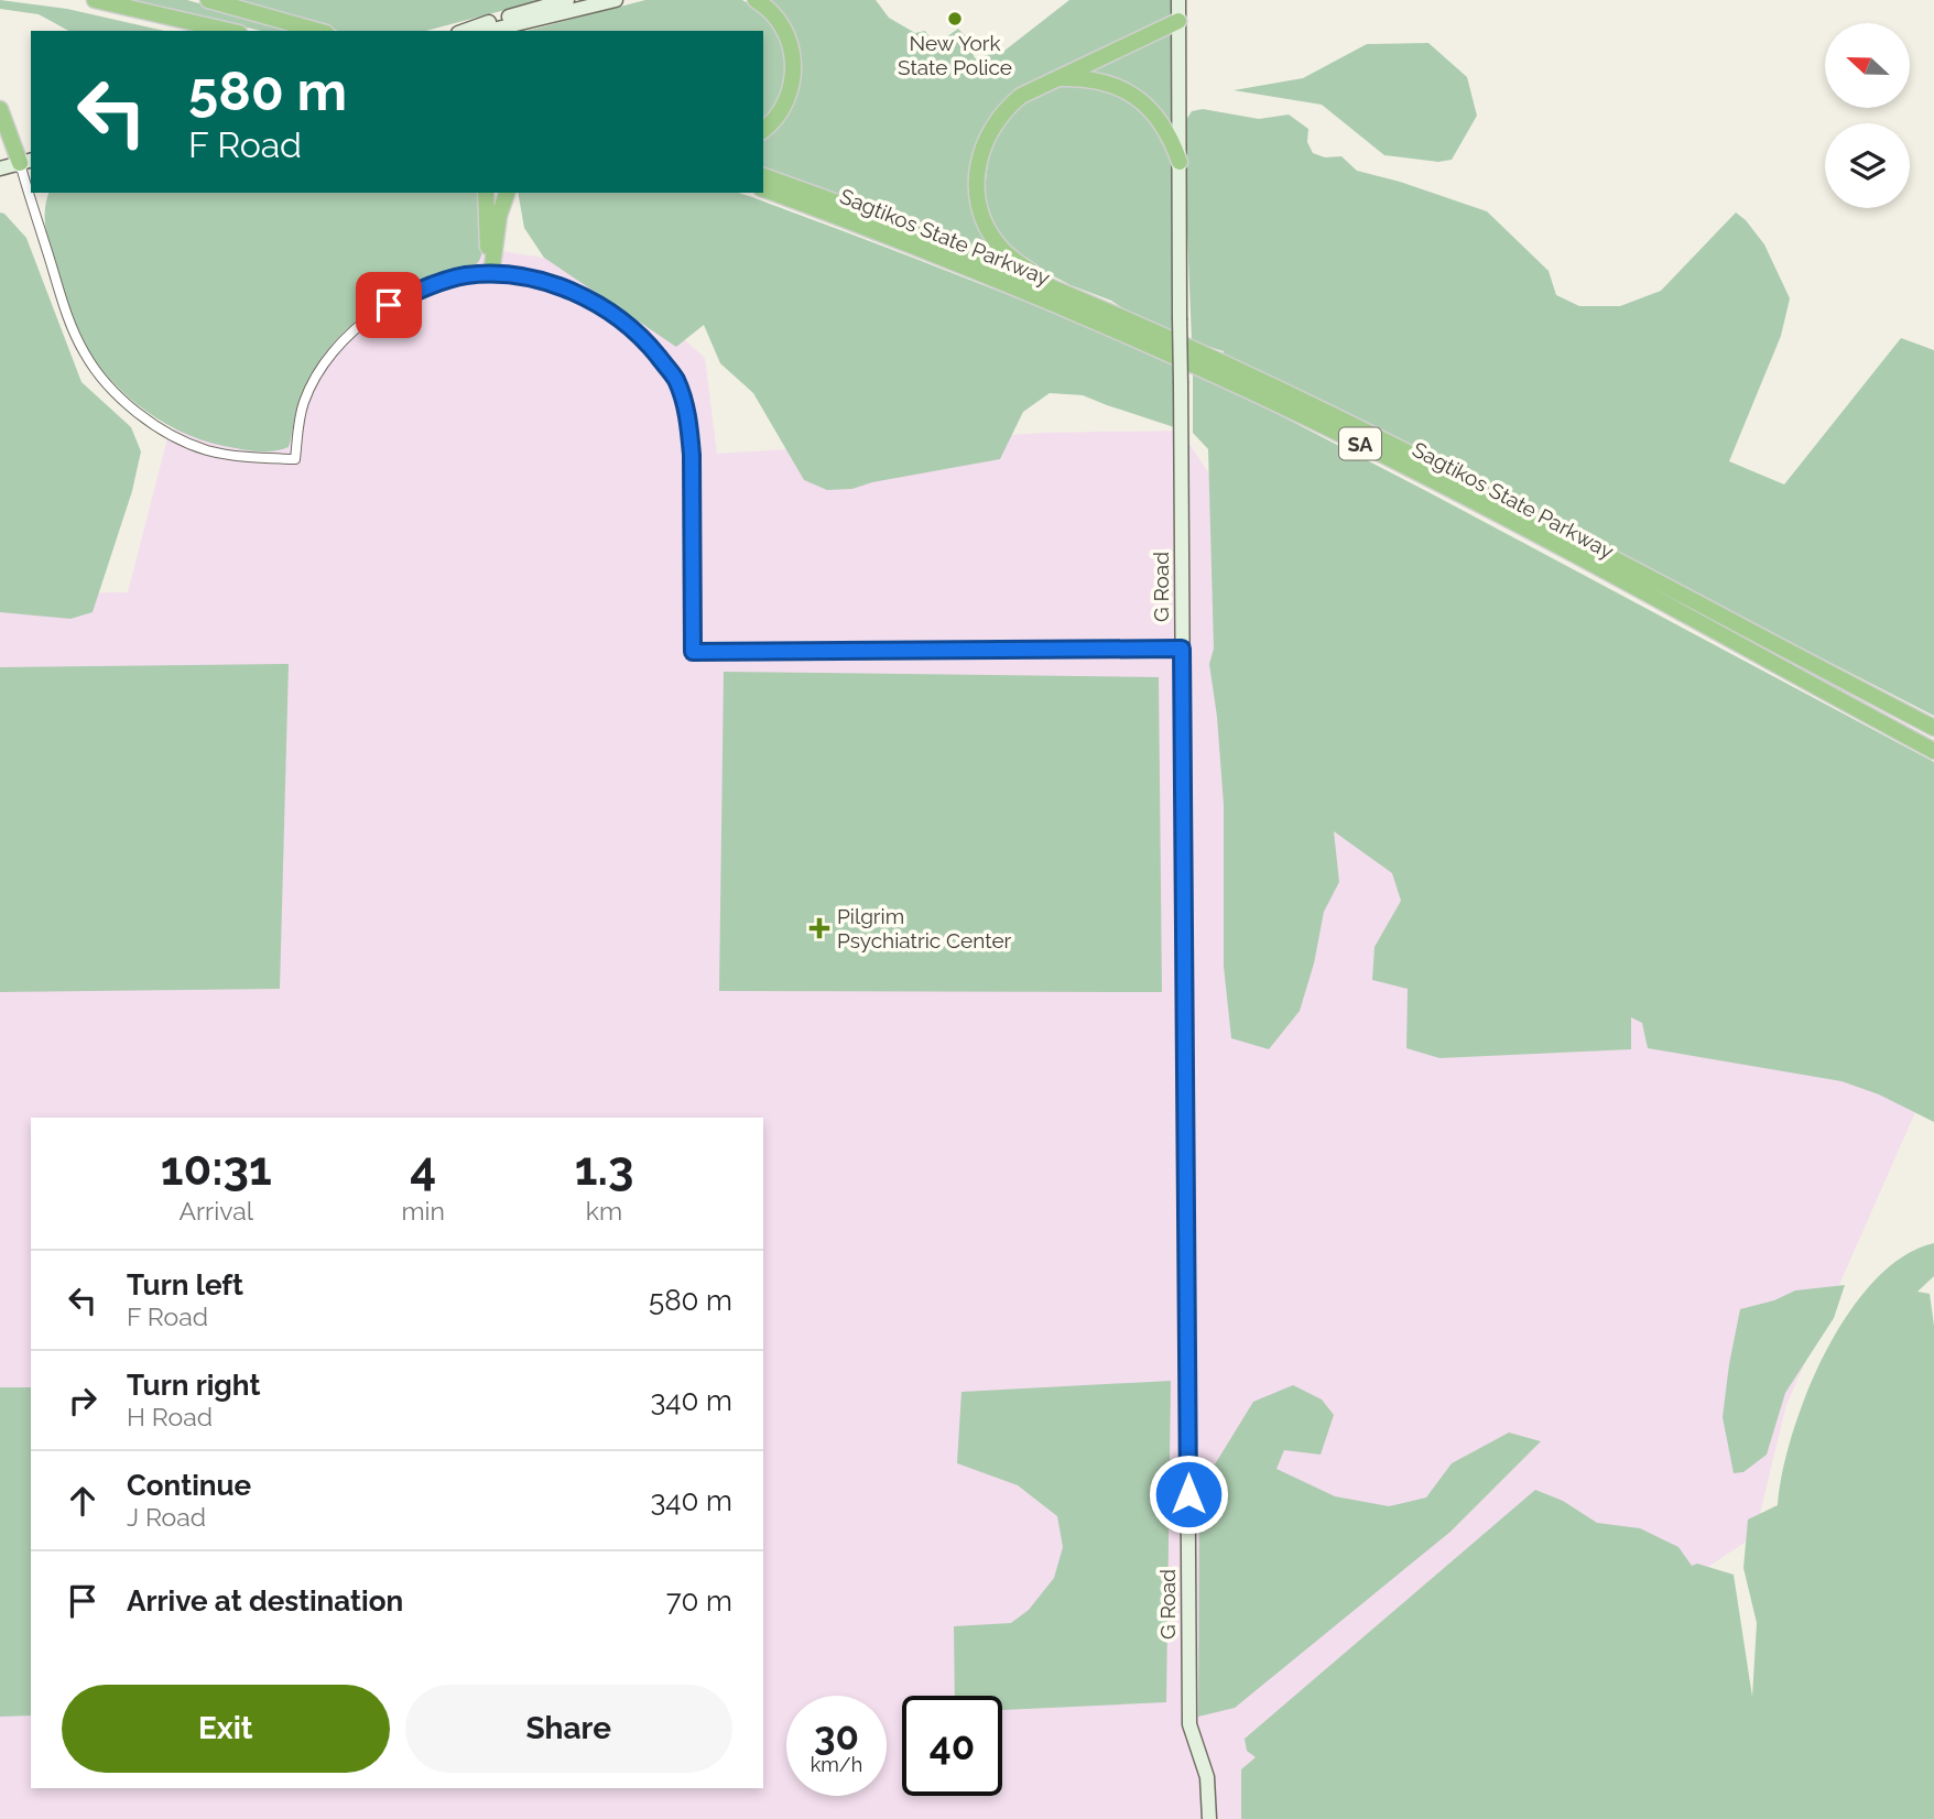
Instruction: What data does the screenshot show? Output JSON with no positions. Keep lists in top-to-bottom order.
{
  "streets": {
    "highway": ["Sagtikos State Parkway", "SA"],
    "street": ["G Road"]
  },
  "places": {
    "other": ["New York State Police"],
    "health": ["Pilgrim Psychiatric Center"]
  },
  "north": "left",
  "page": {
    "turn": ["580 m", "F Road"],
    "eta": [
      "10:31",
      "Arrival",
      "4",
      "min",
      "1.3",
      "km"
    ],
    "list": [
      {
        "name": "Turn left",
        "note": "F Road",
        "value": "580 m"
      },
      {
        "name": "Turn right",
        "note": "H Road",
        "value": "340 m"
      },
      {
        "name": "Continue",
        "note": "J Road",
        "value": "340 m"
      },
      {
        "name": "Arrive at destination",
        "value": "70 m"
      }
    ],
    "buttons": ["Exit", "Share"],
    "speed": "30 km/h",
    "limit": "40"
  }
}
